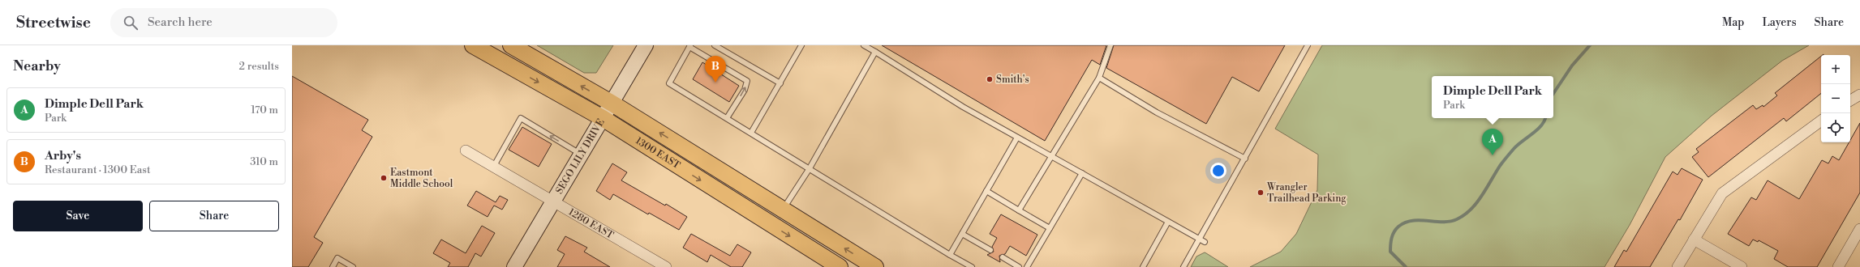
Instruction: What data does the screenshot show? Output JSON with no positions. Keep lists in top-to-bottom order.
{
  "streets": {
    "main road": ["1300 EAST", "SEGO LILY DRIVE"],
    "street": ["1280 EAST"]
  },
  "crossings": [
    ["1300 EAST", "SEGO LILY DRIVE"],
    ["SEGO LILY DRIVE", "1280 EAST"]
  ],
  "places": ["Smith's", "Eastmont Middle School", "Wrangler Trailhead Parking"],
  "page": {
    "header": "Streetwise",
    "search": "Search here",
    "nav": ["Map", "Layers", "Share"],
    "heading": ["Nearby", "2 results"],
    "map_buttons": ["+", "−"],
    "pins": ["B", "A"],
    "popup": ["Dimple Dell Park", "Park"],
    "list": [
      {
        "mark": "A",
        "name": "Dimple Dell Park",
        "note": "Park",
        "value": "170 m"
      },
      {
        "mark": "B",
        "name": "Arby's",
        "note": "Restaurant · 1300 East",
        "value": "310 m"
      }
    ],
    "buttons": ["Save", "Share"]
  }
}
